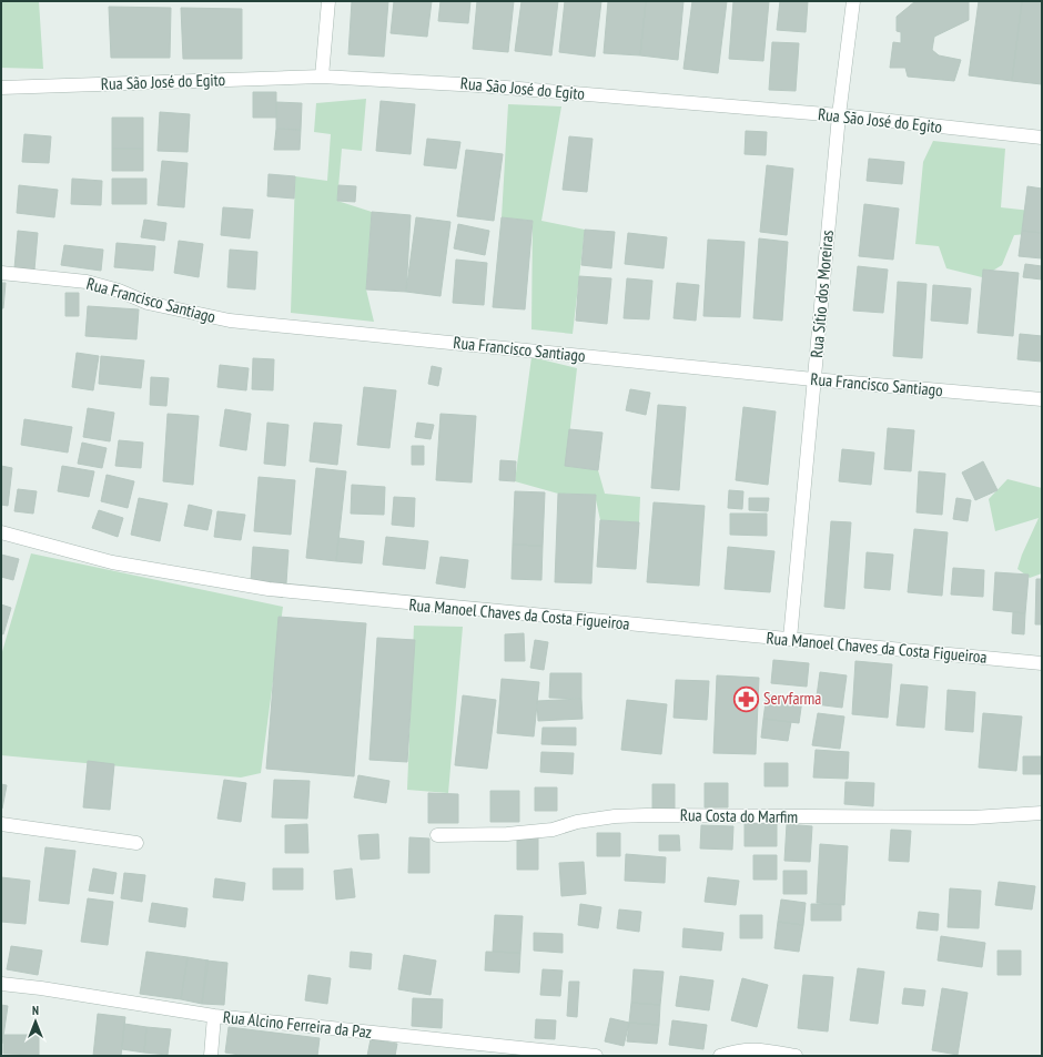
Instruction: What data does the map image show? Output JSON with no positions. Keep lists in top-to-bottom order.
{
  "streets": {
    "street": [
      "Rua São José do Egito",
      "Rua Sítio dos Moreiras",
      "Rua Francisco Santiago",
      "Rua Manoel Chaves da Costa Figueiroa",
      "Rua Costa do Marfim",
      "Rua Alcino Ferreira da Paz"
    ]
  },
  "crossings": [
    ["Rua São José do Egito", "Rua Sítio dos Moreiras"],
    ["Rua Sítio dos Moreiras", "Rua Francisco Santiago"],
    ["Rua Sítio dos Moreiras", "Rua Manoel Chaves da Costa Figueiroa"]
  ],
  "places": {
    "pharmacy": ["Servfarma"]
  },
  "north": "top"
}
